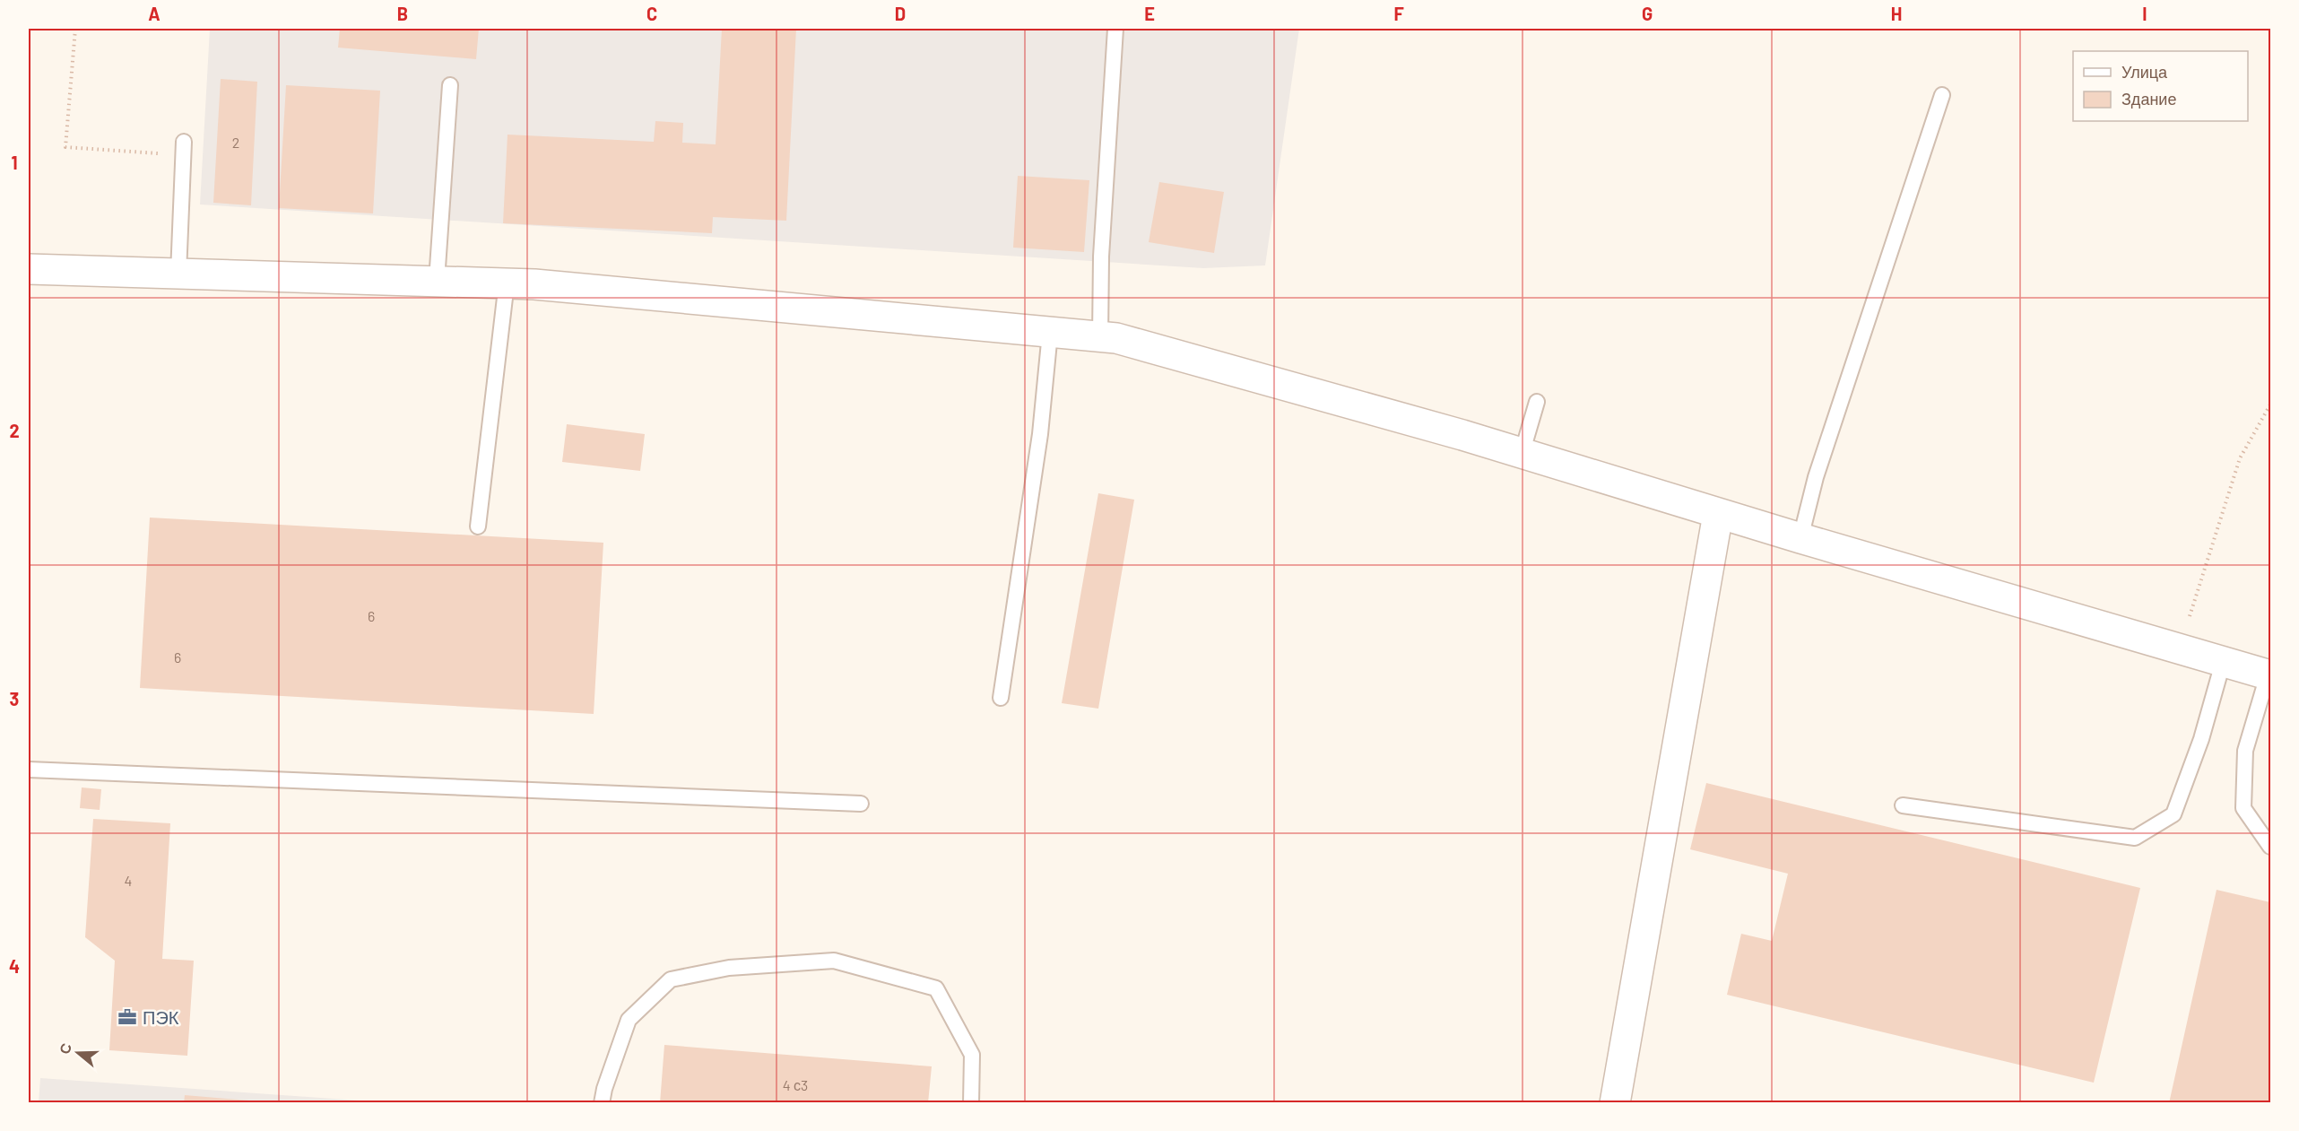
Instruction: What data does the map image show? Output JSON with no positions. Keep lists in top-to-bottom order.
{
  "places": {
    "office": ["ПЭК"]
  },
  "house_numbers": [
    "2",
    "6",
    "6",
    "4",
    "4 с3"
  ],
  "legend": ["Улица", "Здание"],
  "north": "left",
  "grid": {
    "columns": [
      "A",
      "B",
      "C",
      "D",
      "E",
      "F",
      "G",
      "H",
      "I"
    ],
    "rows": [
      "1",
      "2",
      "3",
      "4"
    ]
  }
}
